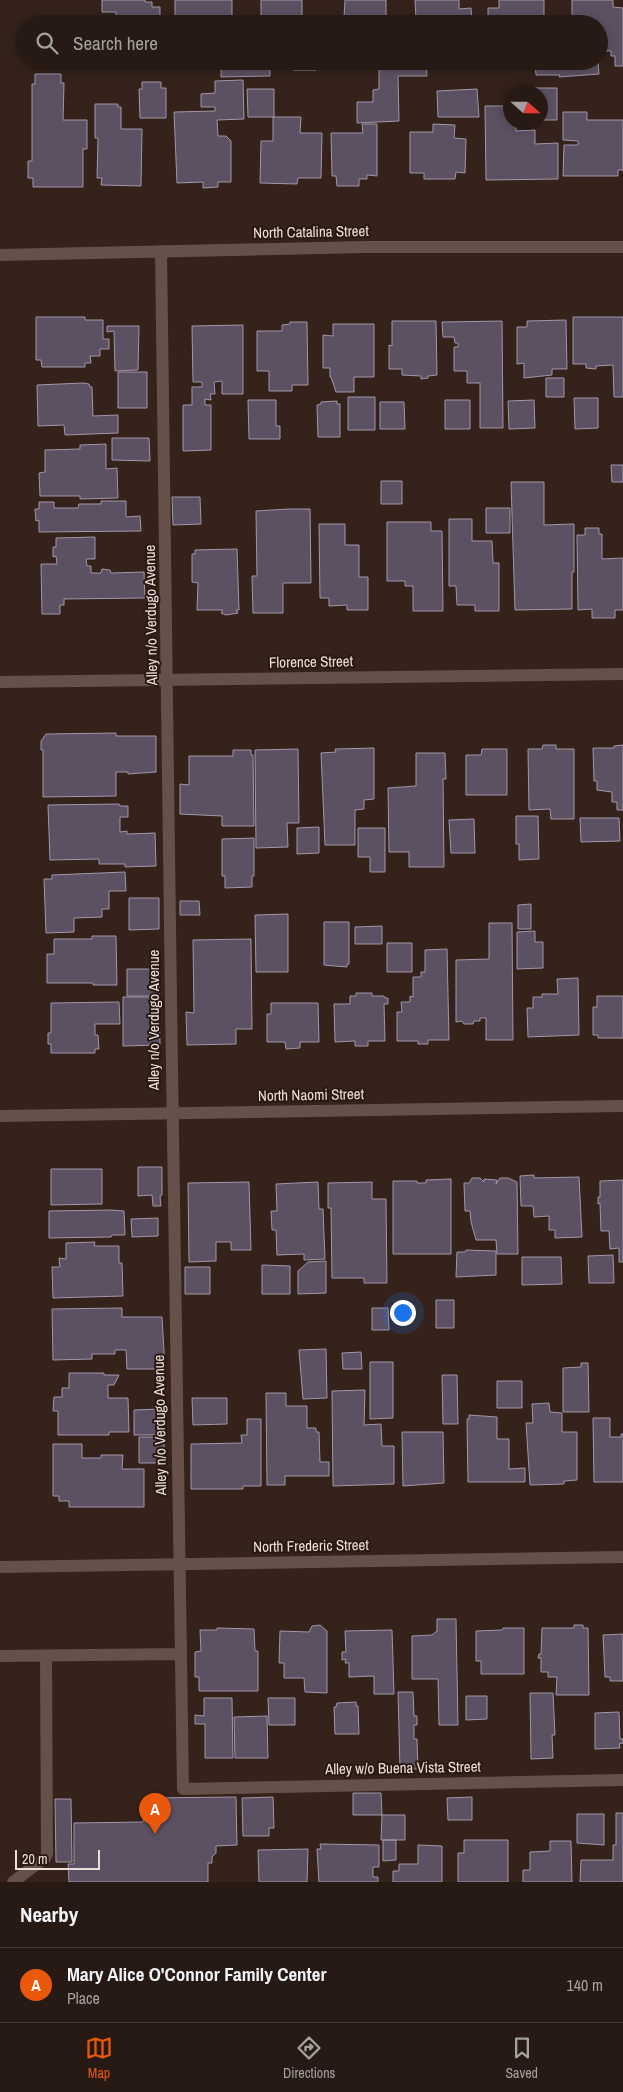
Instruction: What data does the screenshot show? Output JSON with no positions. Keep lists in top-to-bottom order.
{
  "streets": {
    "street": [
      "North Catalina Street",
      "Alley n/o Verdugo Avenue",
      "Florence Street",
      "North Naomi Street",
      "North Frederic Street",
      "Alley w/o Buena Vista Street"
    ]
  },
  "crossings": [
    ["North Catalina Street", "Alley n/o Verdugo Avenue"],
    ["Alley n/o Verdugo Avenue", "Florence Street"],
    ["Alley n/o Verdugo Avenue", "North Naomi Street"],
    ["Alley n/o Verdugo Avenue", "North Frederic Street"],
    ["Alley n/o Verdugo Avenue", "Alley w/o Buena Vista Street"]
  ],
  "scale_bar": "20 m",
  "north": "right",
  "page": {
    "search": "Search here",
    "pins": "A",
    "scale": "20 m",
    "heading": "Nearby",
    "list": [
      {
        "mark": "A",
        "name": "Mary Alice O'Connor Family Center",
        "note": "Place",
        "value": "140 m"
      }
    ],
    "nav": ["Map", "Directions", "Saved"]
  }
}
